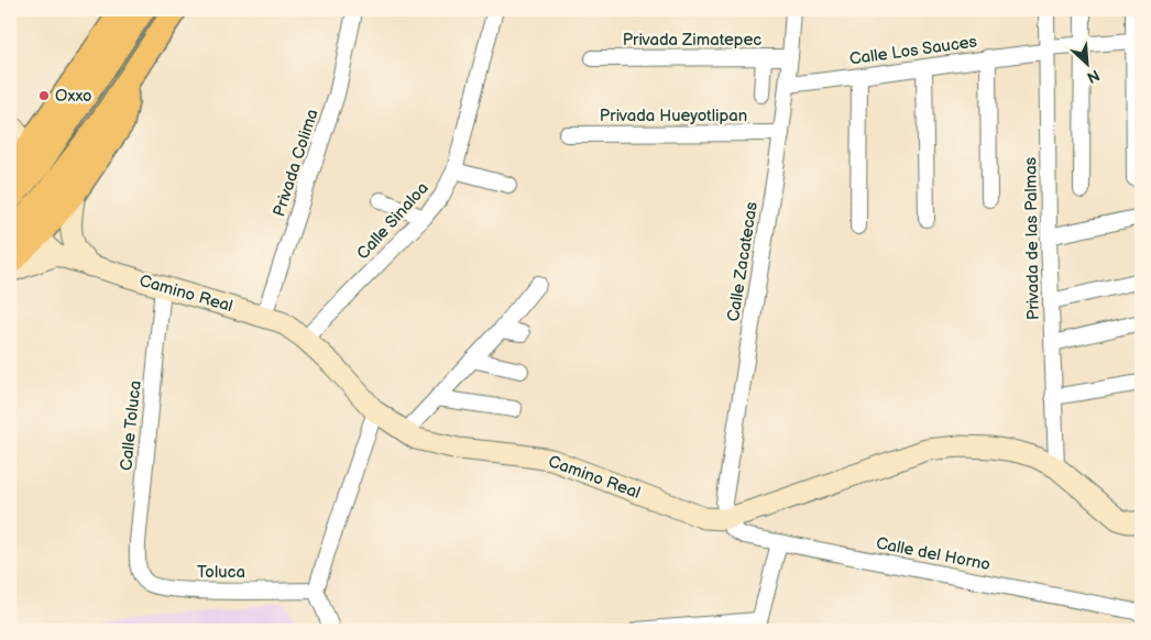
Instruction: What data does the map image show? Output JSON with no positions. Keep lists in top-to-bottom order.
{
  "streets": {
    "main road": ["Camino Real"],
    "street": [
      "Privada Zimatepec",
      "Calle Los Sauces",
      "Privada Hueyotlipan",
      "Privada Colima",
      "Calle Sinaloa",
      "Privada de las Palmas",
      "Calle Zacatecas",
      "Calle Toluca",
      "Calle del Horno",
      "Toluca"
    ]
  },
  "crossings": [
    ["Privada Zimatepec", "Calle Zacatecas"],
    ["Calle Los Sauces", "Privada de las Palmas"],
    ["Calle Los Sauces", "Calle Zacatecas"],
    ["Privada Hueyotlipan", "Calle Zacatecas"],
    ["Privada Colima", "Camino Real"],
    ["Calle Sinaloa", "Camino Real"],
    ["Privada de las Palmas", "Camino Real"],
    ["Calle Zacatecas", "Camino Real"],
    ["Calle Zacatecas", "Calle del Horno"],
    ["Camino Real", "Calle Toluca"],
    ["Camino Real", "Calle del Horno"],
    ["Calle Toluca", "Toluca"]
  ],
  "places": ["Oxxo"],
  "north": "bottom right"
}
